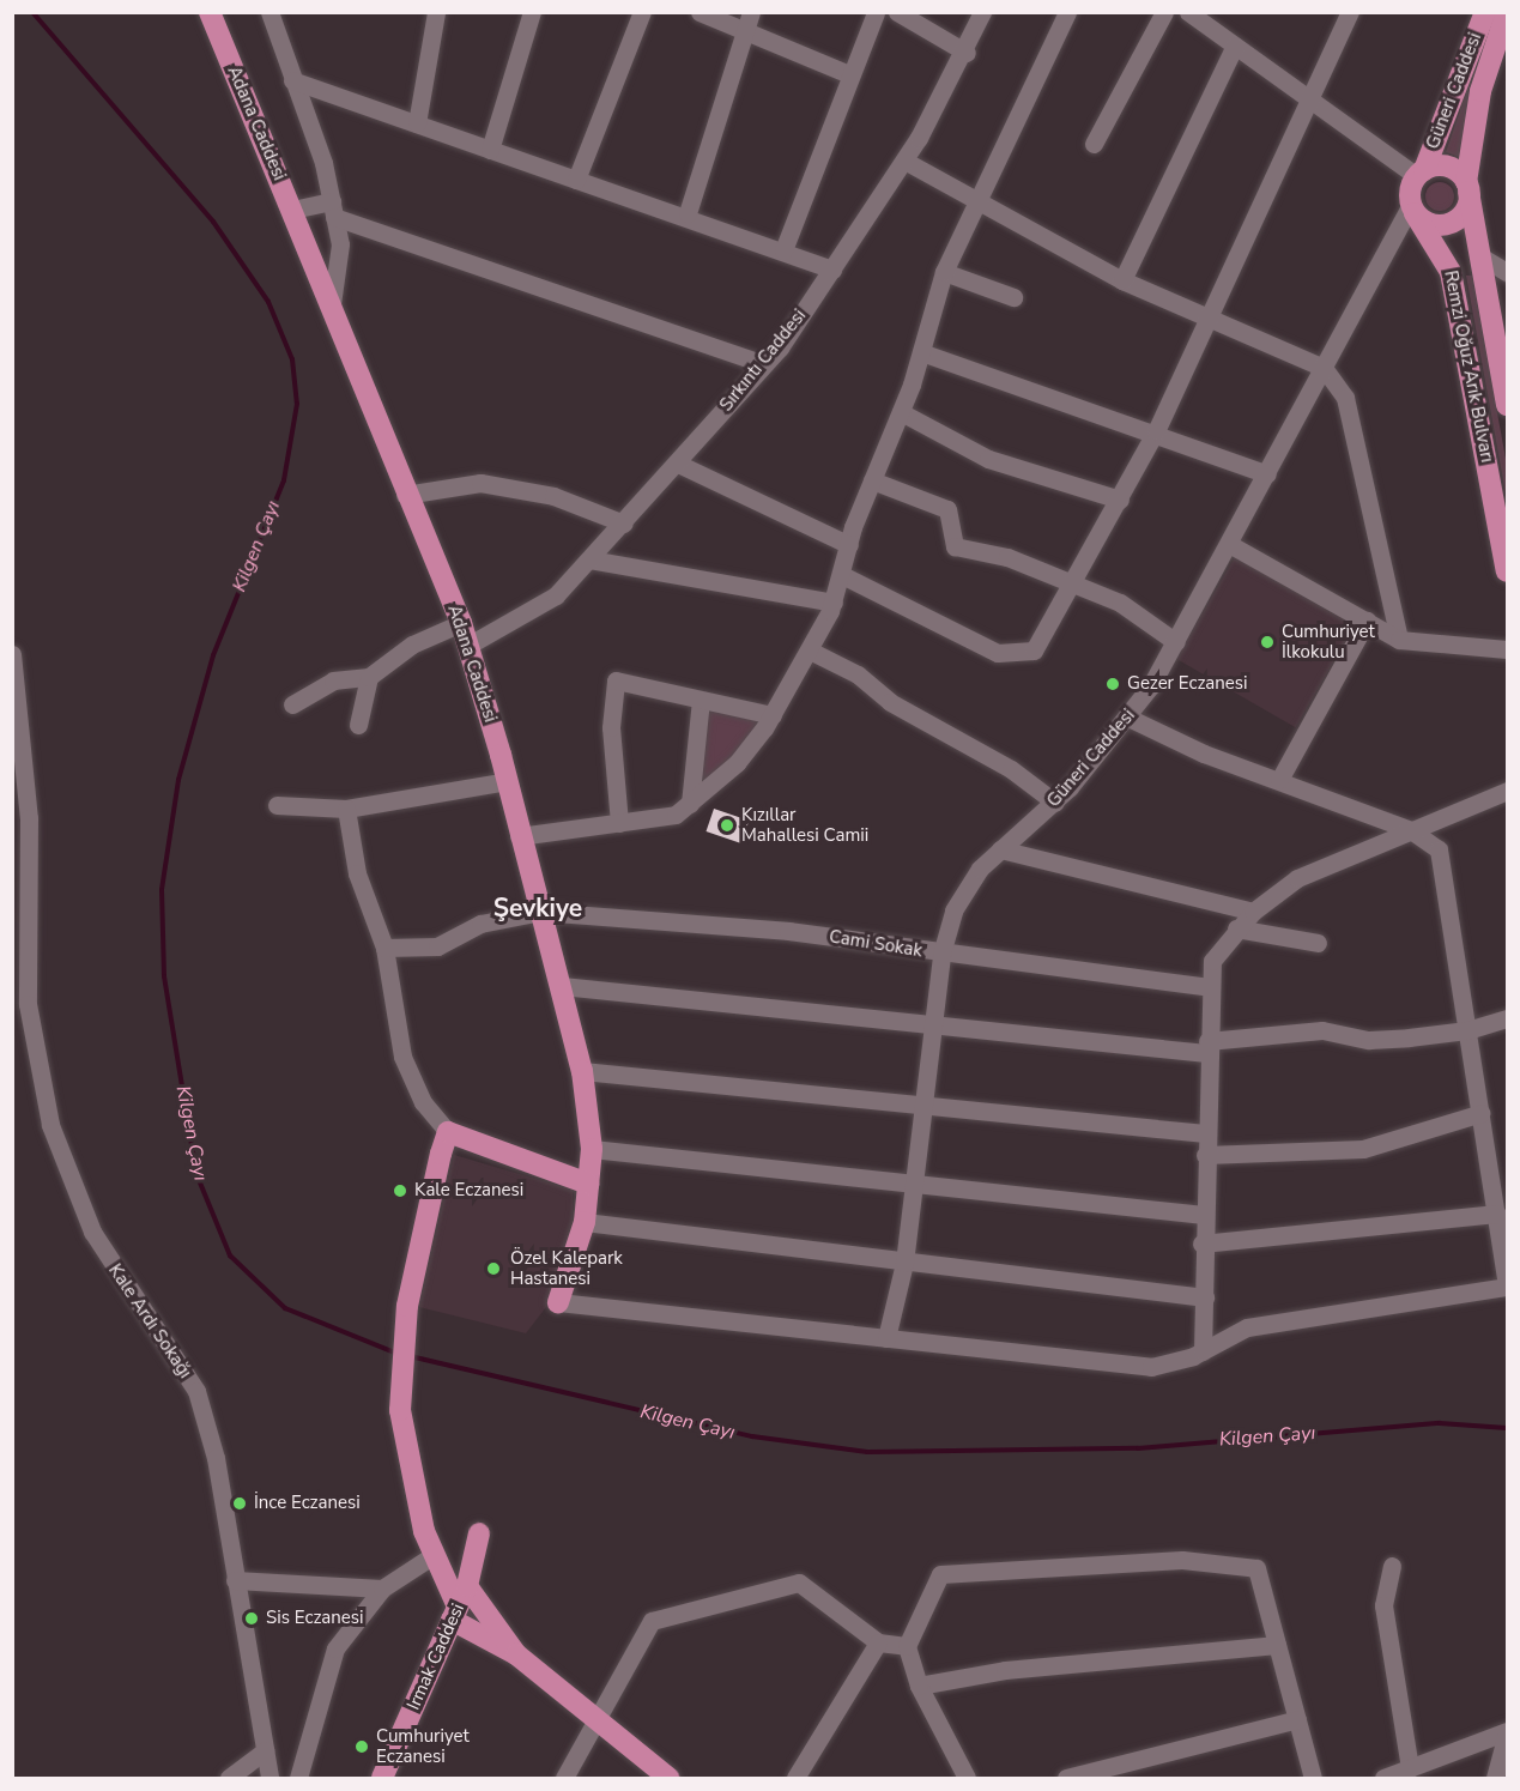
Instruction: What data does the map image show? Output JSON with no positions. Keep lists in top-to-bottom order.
{
  "streets": {
    "main road": [
      "Güneri Caddesi",
      "Adana Caddesi",
      "Remzi Oğuz Arık Bulvarı",
      "Irmak Caddesi"
    ],
    "street": ["Sırkıntı Caddesi", "Cami Sokak", "Kale Ardı Sokağı"]
  },
  "crossings": [
    ["Güneri Caddesi", "Remzi Oğuz Arık Bulvarı"],
    ["Güneri Caddesi", "Cami Sokak"],
    ["Adana Caddesi", "Sırkıntı Caddesi"],
    ["Adana Caddesi", "Cami Sokak"]
  ],
  "districts": ["Şevkiye"],
  "water": ["Kilgen Çayı"],
  "places": [
    "Cumhuriyet İlkokulu",
    "Gezer Eczanesi",
    "Kızıllar Mahallesi Camii",
    "Kale Eczanesi",
    "Özel Kalepark Hastanesi",
    "İnce Eczanesi",
    "Sis Eczanesi",
    "Cumhuriyet Eczanesi"
  ]
}
